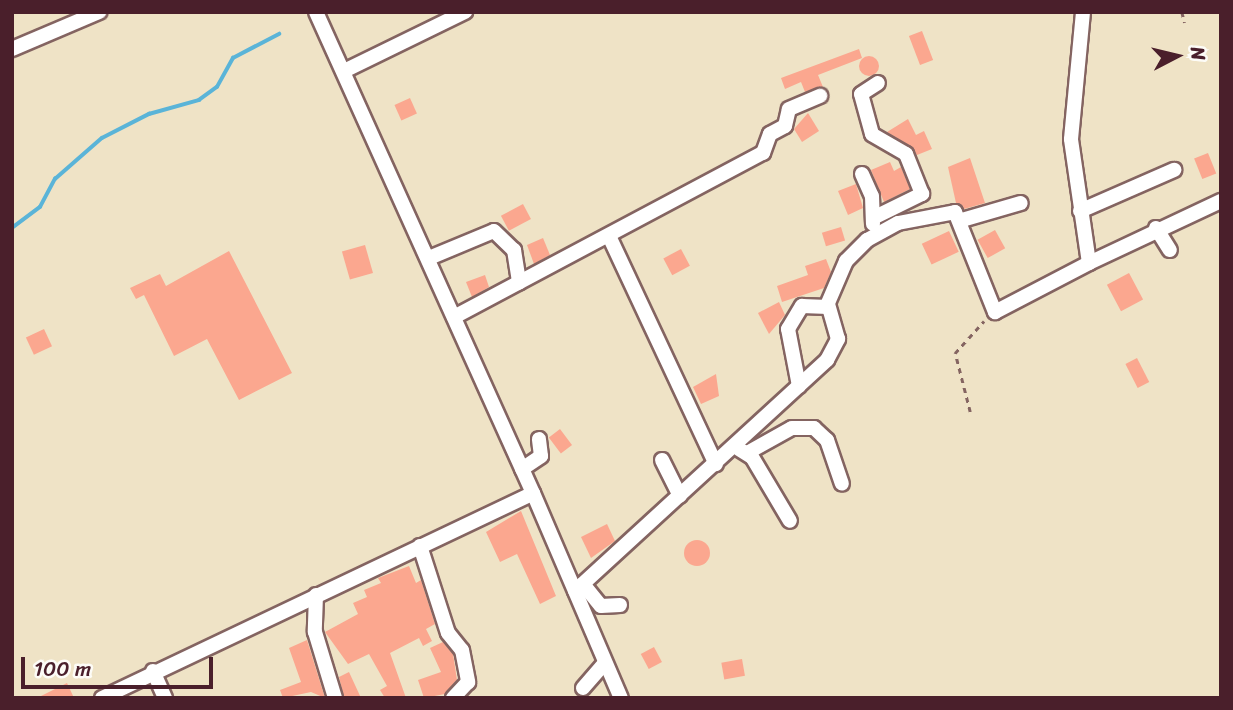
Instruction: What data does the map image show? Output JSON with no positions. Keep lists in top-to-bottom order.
{
  "scale_bar": "100 m",
  "north": "right"
}
